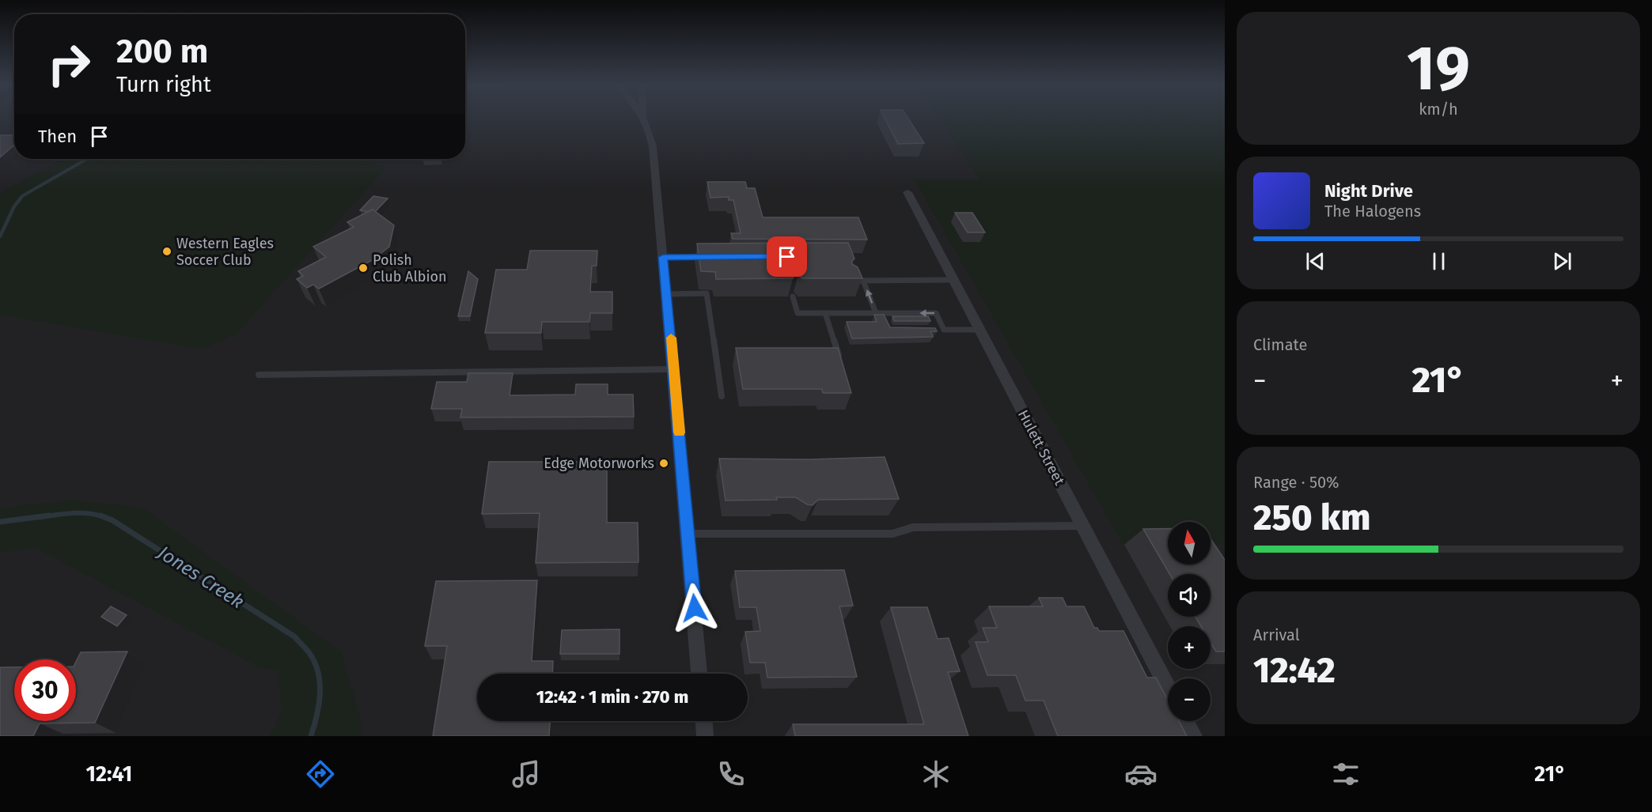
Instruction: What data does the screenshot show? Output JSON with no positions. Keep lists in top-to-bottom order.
{
  "streets": {
    "street": ["Hulett Street"]
  },
  "water": ["Jones Creek"],
  "places": ["Western Eagles Soccer Club", "Polish Club Albion", "Edge Motorworks"],
  "north": "top",
  "page": {
    "tile": [
      ["19", "km/h"],
      "Climate",
      ["Range · 50%", "250 km"],
      ["Arrival", "12:42"]
    ],
    "turn": ["200 m", "Turn right"],
    "then": "Then",
    "song": ["Night Drive", "The Halogens"],
    "heat": ["−", "21°", "+"],
    "map_buttons": ["+", "−"],
    "limit": "30",
    "trip": "12:42 · 1 min · 270 m",
    "tabs": ["12:41", "21°"]
  }
}
